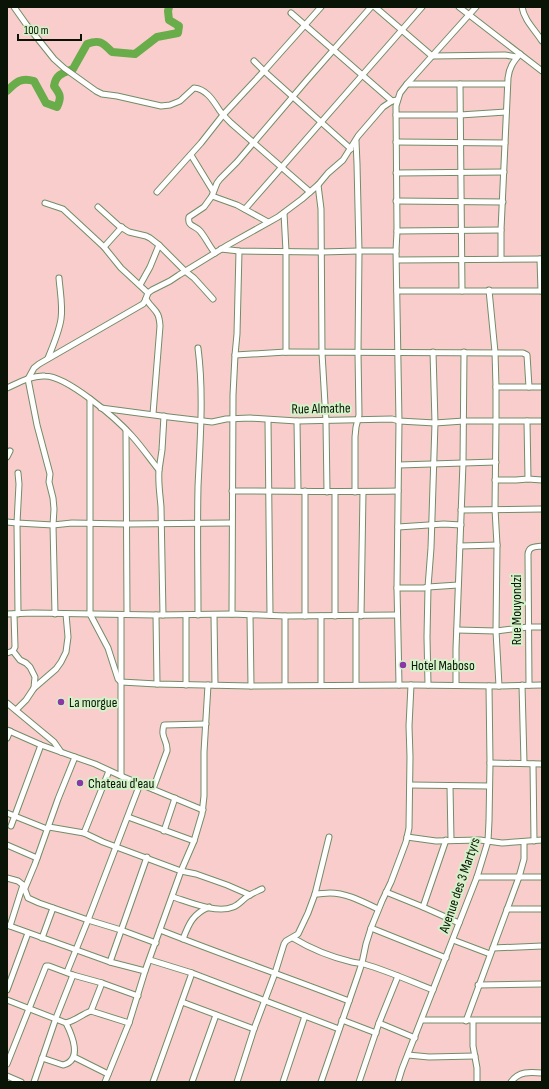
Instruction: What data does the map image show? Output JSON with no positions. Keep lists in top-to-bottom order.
{
  "streets": {
    "street": ["Rue Almathe", "Rue Mouyondzi", "Avenue des 3 Martyrs"]
  },
  "places": ["Hotel Maboso", "La morgue", "Chateau d'eau"],
  "scale_bar": "100 m"
}
